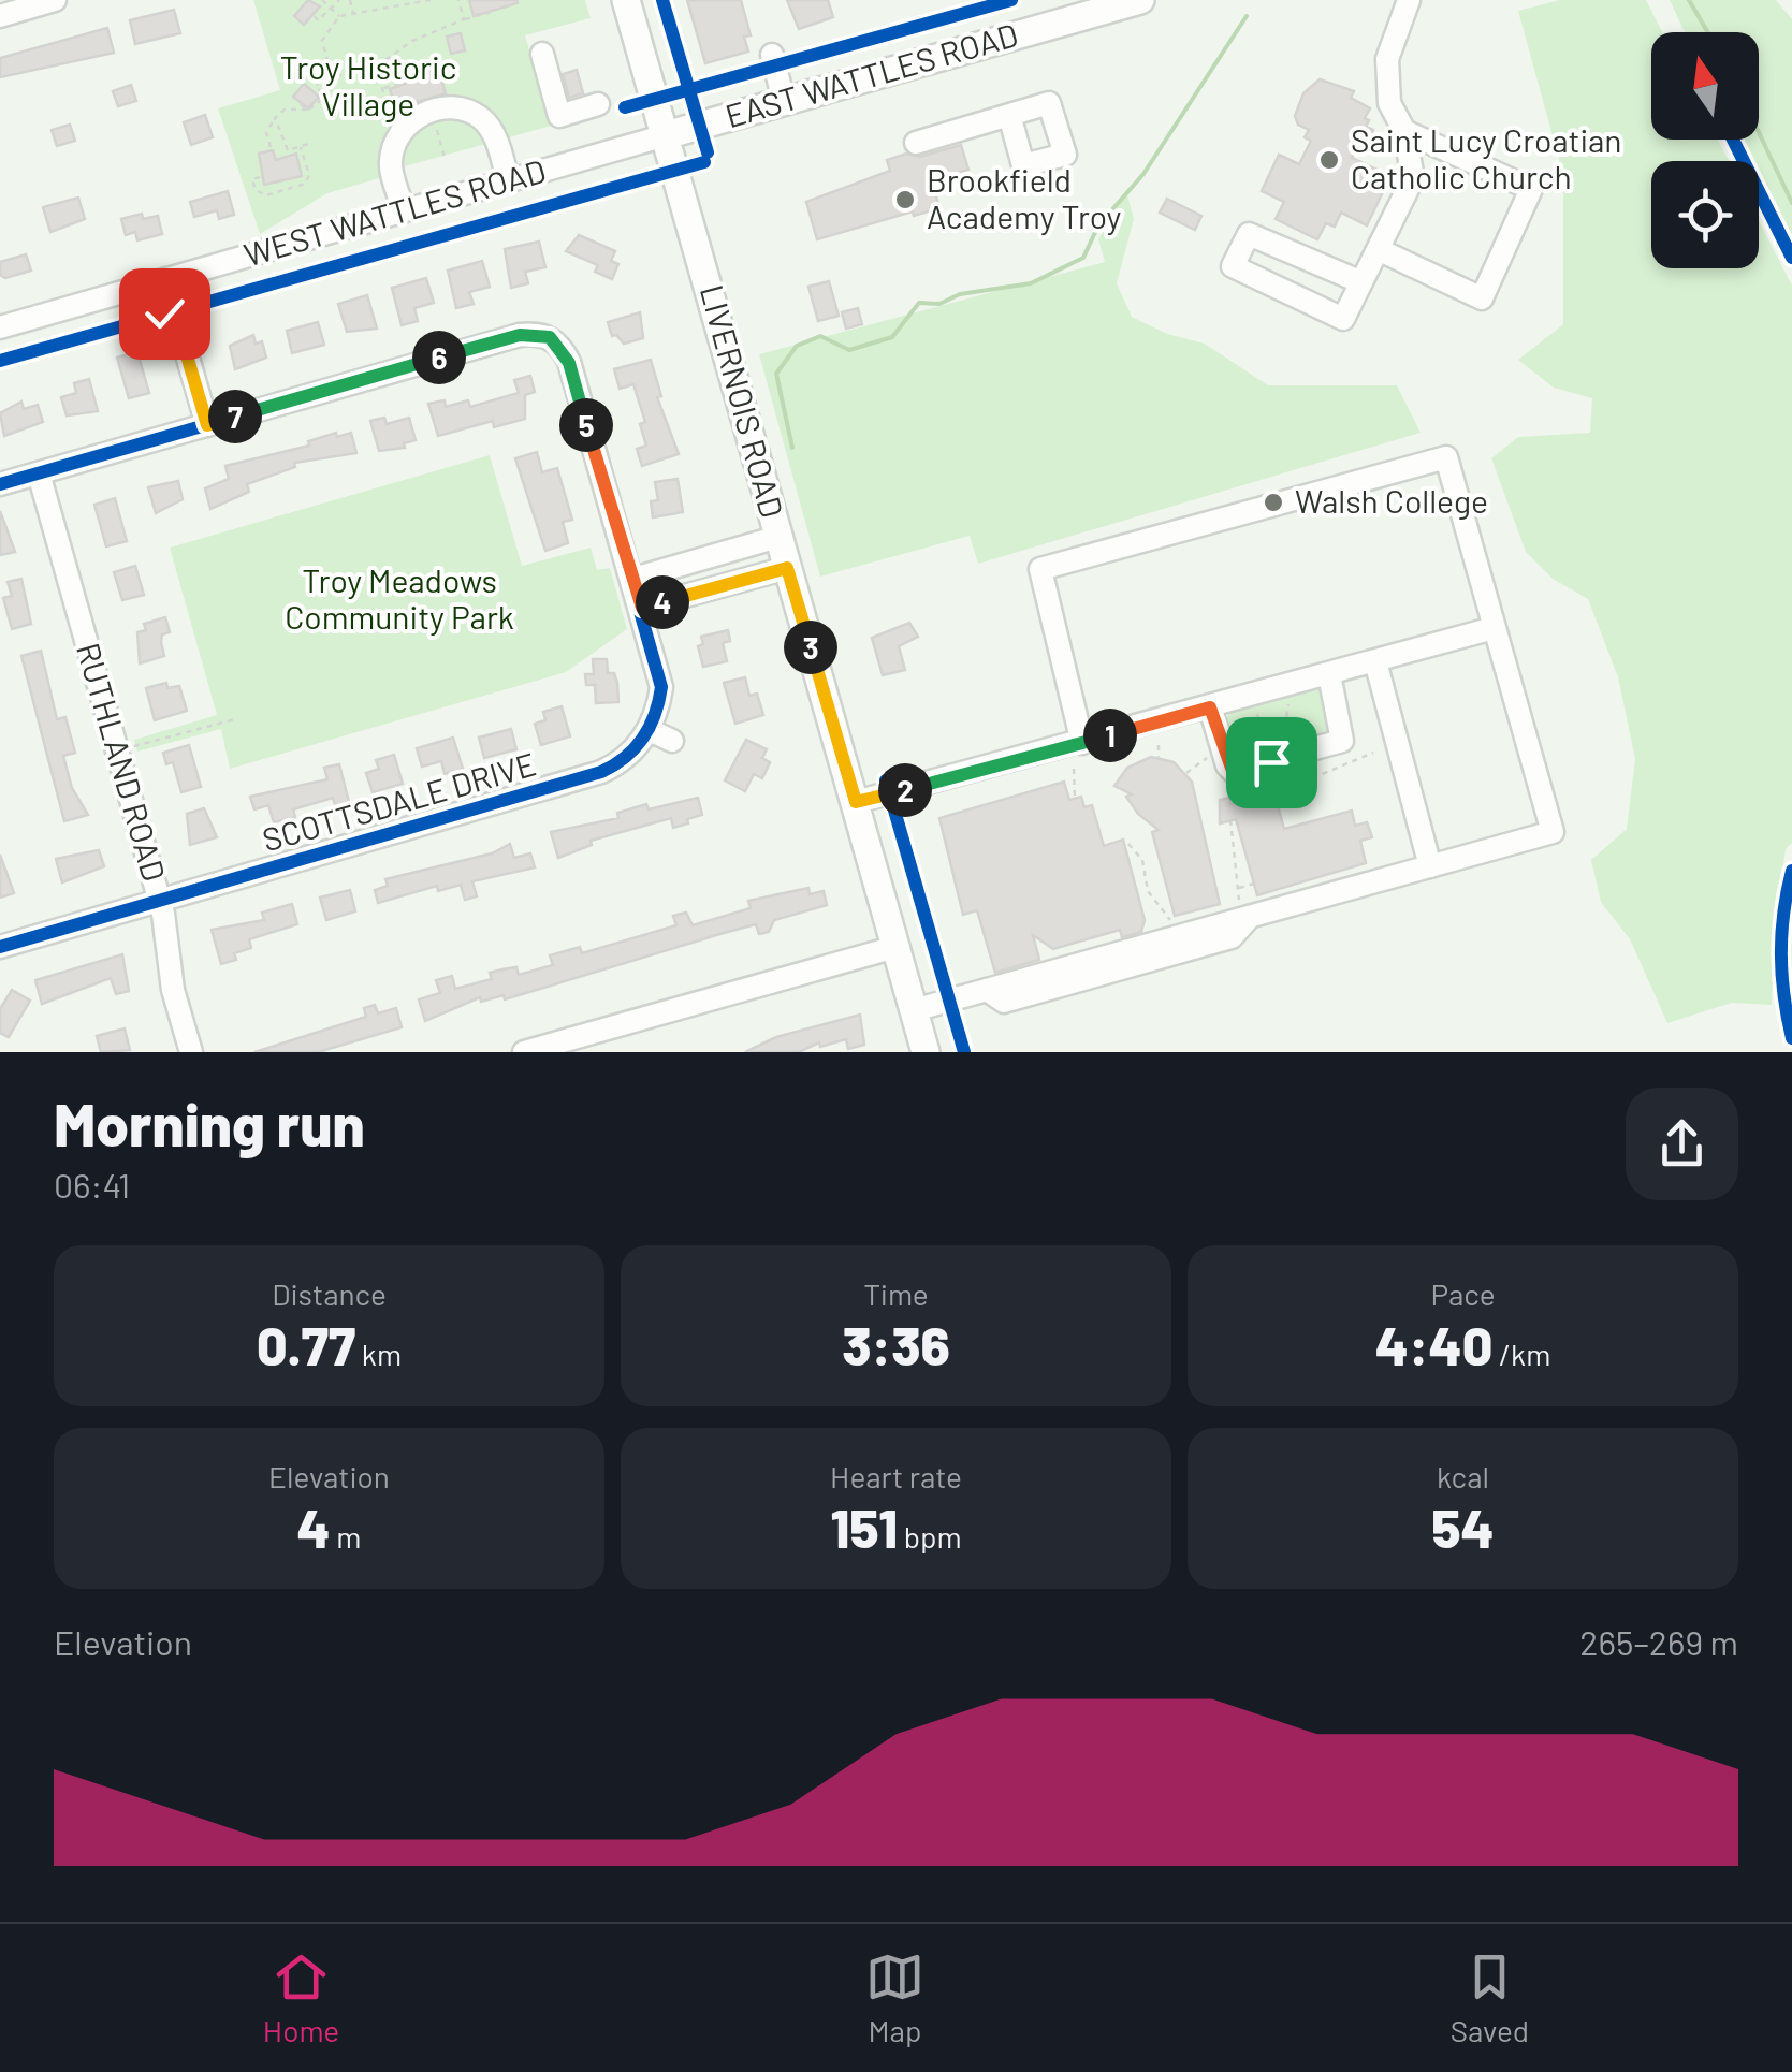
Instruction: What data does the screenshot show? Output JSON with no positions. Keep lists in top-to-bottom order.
{
  "streets": {
    "main road": ["EAST WATTLES ROAD", "LIVERNOIS ROAD"],
    "street": ["WEST WATTLES ROAD", "RUTHLAND ROAD", "SCOTTSDALE DRIVE"]
  },
  "crossings": [
    ["EAST WATTLES ROAD", "WEST WATTLES ROAD"],
    ["EAST WATTLES ROAD", "LIVERNOIS ROAD"],
    ["WEST WATTLES ROAD", "LIVERNOIS ROAD"],
    ["RUTHLAND ROAD", "SCOTTSDALE DRIVE"]
  ],
  "parks": ["Troy Historic Village", "Troy Meadows Community Park"],
  "places": ["Saint Lucy Croatian Catholic Church", "Brookfield Academy Troy", "Walsh College"],
  "north": "top",
  "page": {
    "pins": [
      "6",
      "7",
      "5",
      "4",
      "3",
      "1",
      "2"
    ],
    "heading": ["Morning run", "06:41"],
    "stats": [
      ["Distance", "0.77 km"],
      ["Time", "3:36"],
      ["Pace", "4:40 /km"],
      ["Elevation", "4 m"],
      ["Heart rate", "151 bpm"],
      ["kcal", "54"]
    ],
    "chart": ["Elevation", "265–269 m"],
    "tabs": ["Home", "Map", "Saved"]
  }
}
